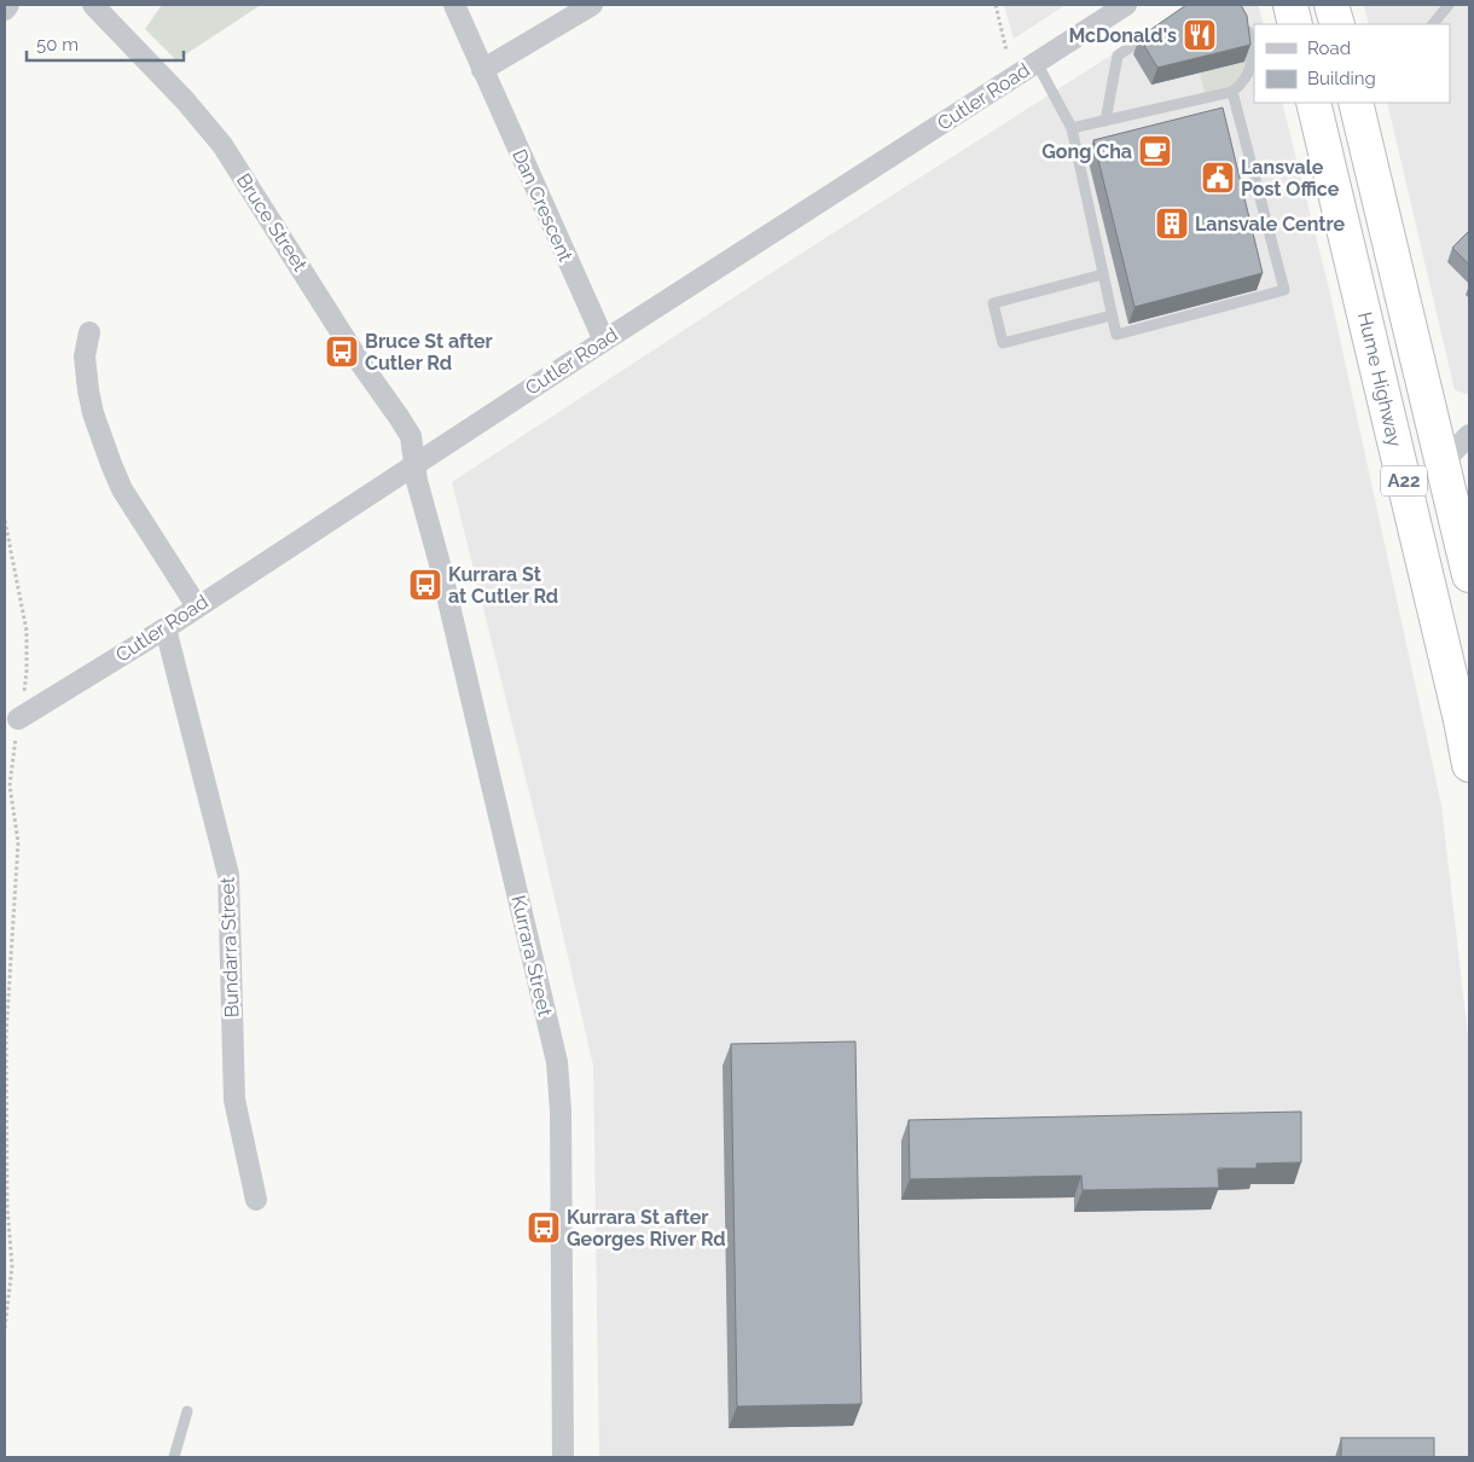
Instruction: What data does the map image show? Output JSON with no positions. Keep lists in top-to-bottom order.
{
  "streets": {
    "highway": ["Hume Highway", "A22"],
    "street": [
      "Cutler Road",
      "Dan Crescent",
      "Bruce Street",
      "Bundarra Street",
      "Kurrara Street"
    ]
  },
  "crossings": [
    ["Cutler Road", "Dan Crescent"],
    ["Cutler Road", "Bruce Street"],
    ["Cutler Road", "Bundarra Street"],
    ["Cutler Road", "Kurrara Street"],
    ["Bruce Street", "Kurrara Street"]
  ],
  "places": {
    "restaurant": ["McDonald's"],
    "cafe": ["Gong Cha"],
    "public building": ["Lansvale Post Office"],
    "building": ["Lansvale Centre"],
    "bus stop": ["Bruce St after Cutler Rd", "Kurrara St at Cutler Rd", "Kurrara St after Georges River Rd"]
  },
  "legend": ["Road", "Building"],
  "scale_bar": "50 m"
}
